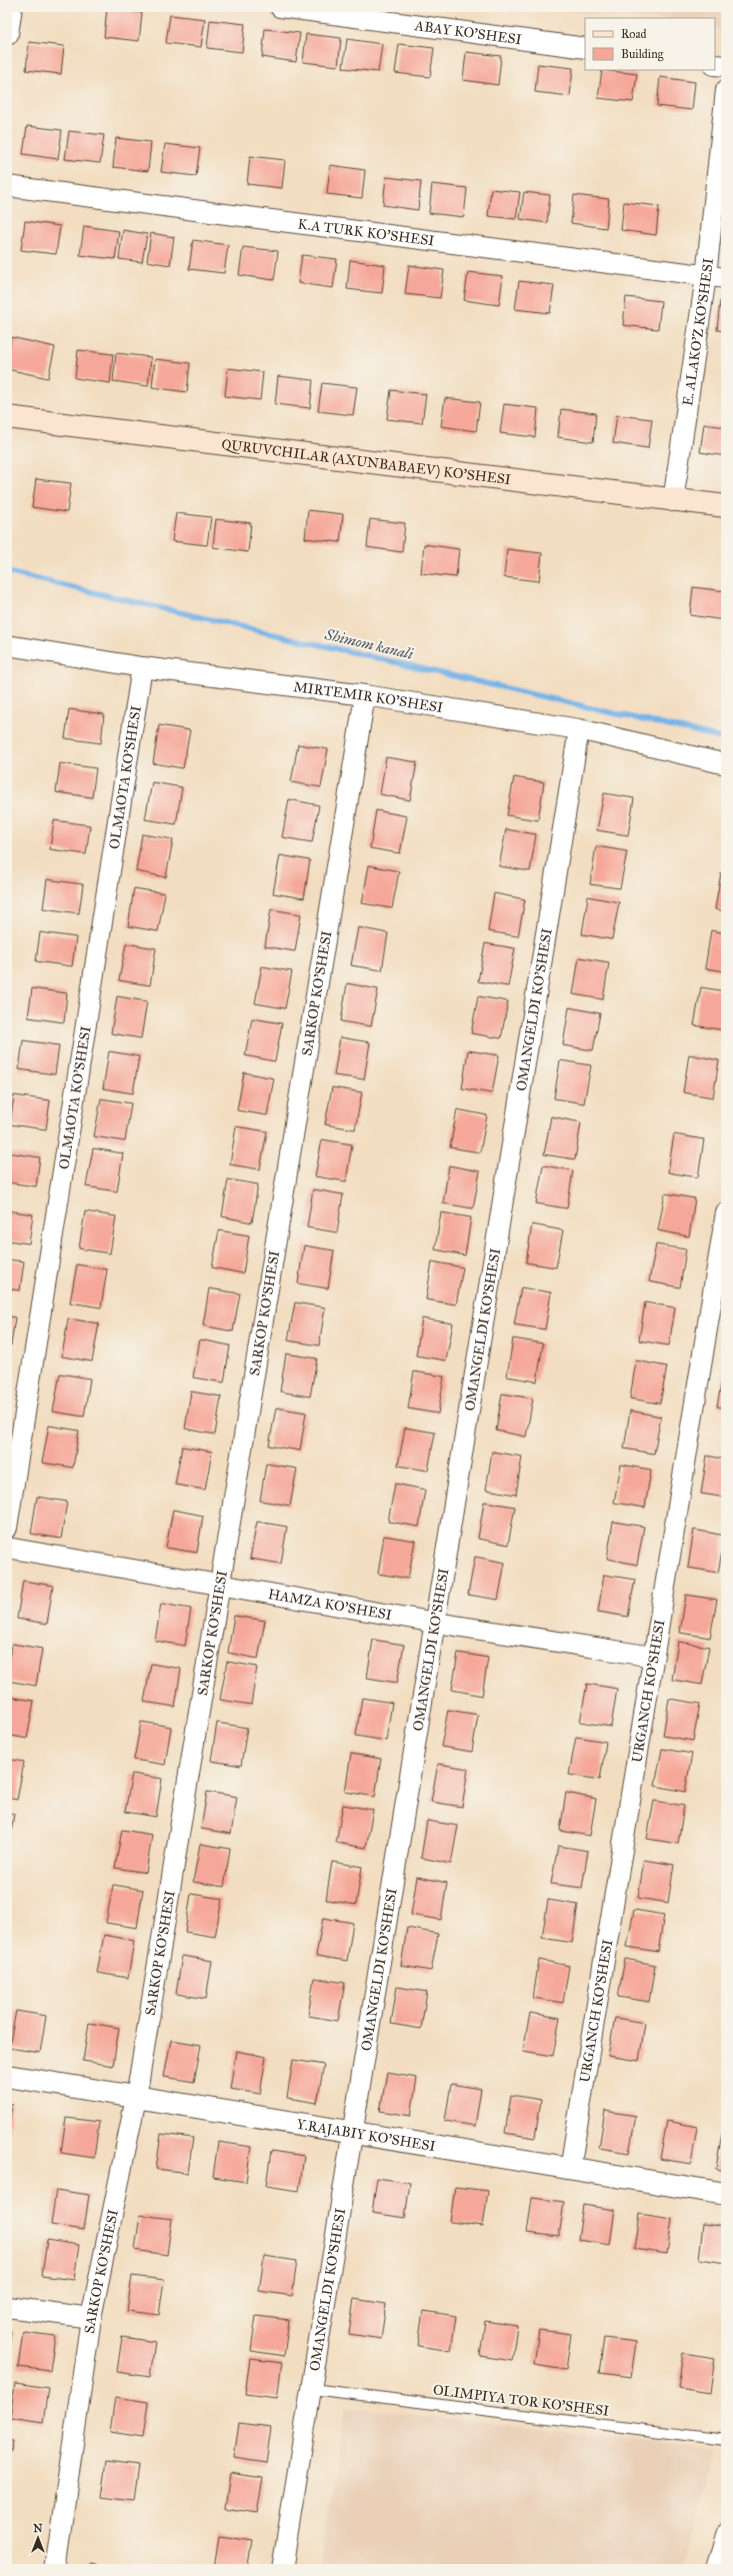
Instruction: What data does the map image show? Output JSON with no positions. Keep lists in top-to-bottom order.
{
  "streets": {
    "main road": ["QURUVCHILAR (AXUNBABAEV) KO'SHESI"],
    "street": [
      "ABAY KO'SHESI",
      "K.A TURK KO'SHESI",
      "E. ALAKO'Z KO'SHESI",
      "MIRTEMIR KO'SHESI",
      "OLMAOTA KO'SHESI",
      "SARKOP KO'SHESI",
      "OMANGELDI KO'SHESI",
      "HAMZA KO'SHESI",
      "URGANCH KO'SHESI",
      "Y.RAJABIY KO'SHESI"
    ],
    "lane": ["OLIMPIYA TOR KO'SHESI"]
  },
  "crossings": [
    ["K.A TURK KO'SHESI", "E. ALAKO'Z KO'SHESI"],
    ["E. ALAKO'Z KO'SHESI", "QURUVCHILAR (AXUNBABAEV) KO'SHESI"],
    ["MIRTEMIR KO'SHESI", "OLMAOTA KO'SHESI"],
    ["MIRTEMIR KO'SHESI", "SARKOP KO'SHESI"],
    ["MIRTEMIR KO'SHESI", "OMANGELDI KO'SHESI"],
    ["SARKOP KO'SHESI", "HAMZA KO'SHESI"],
    ["SARKOP KO'SHESI", "Y.RAJABIY KO'SHESI"],
    ["OMANGELDI KO'SHESI", "HAMZA KO'SHESI"],
    ["OMANGELDI KO'SHESI", "Y.RAJABIY KO'SHESI"],
    ["OMANGELDI KO'SHESI", "OLIMPIYA TOR KO'SHESI"],
    ["HAMZA KO'SHESI", "URGANCH KO'SHESI"],
    ["URGANCH KO'SHESI", "Y.RAJABIY KO'SHESI"]
  ],
  "water": ["Shimom kanali"],
  "legend": ["Road", "Building"],
  "north": "top"
}
